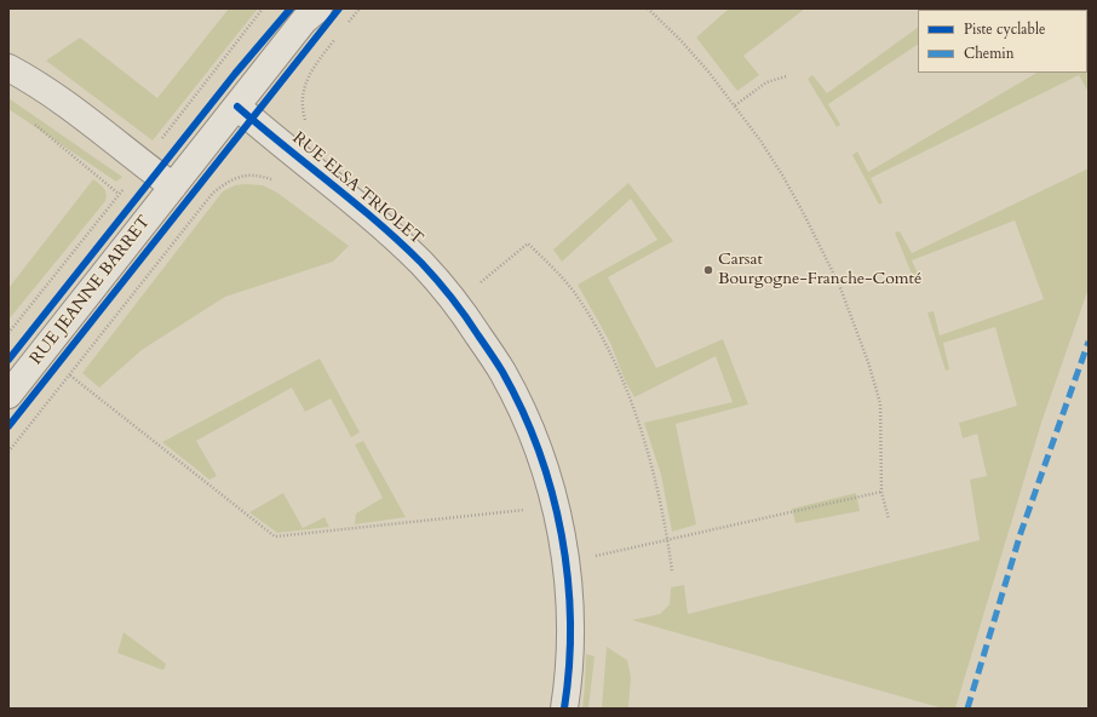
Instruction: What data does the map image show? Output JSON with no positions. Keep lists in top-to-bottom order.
{
  "streets": {
    "street": ["RUE ELSA TRIOLET", "RUE JEANNE BARRET"]
  },
  "crossings": [
    ["RUE ELSA TRIOLET", "RUE JEANNE BARRET"]
  ],
  "places": ["Carsat Bourgogne-Franche-Comté"],
  "legend": ["Piste cyclable", "Chemin"]
}
